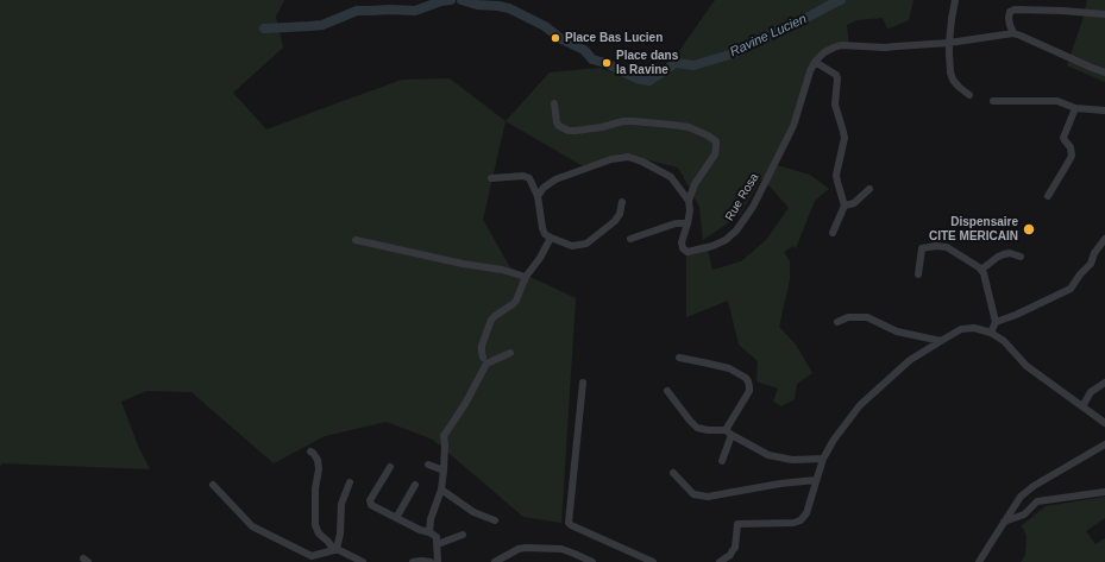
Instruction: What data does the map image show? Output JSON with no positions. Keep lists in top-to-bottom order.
{
  "streets": {
    "street": ["Rue Rosa"]
  },
  "water": ["Ravine Lucien"],
  "places": ["Place Bas Lucien", "Place dans la Ravine", "Dispensaire CITE MERICAIN"]
}
